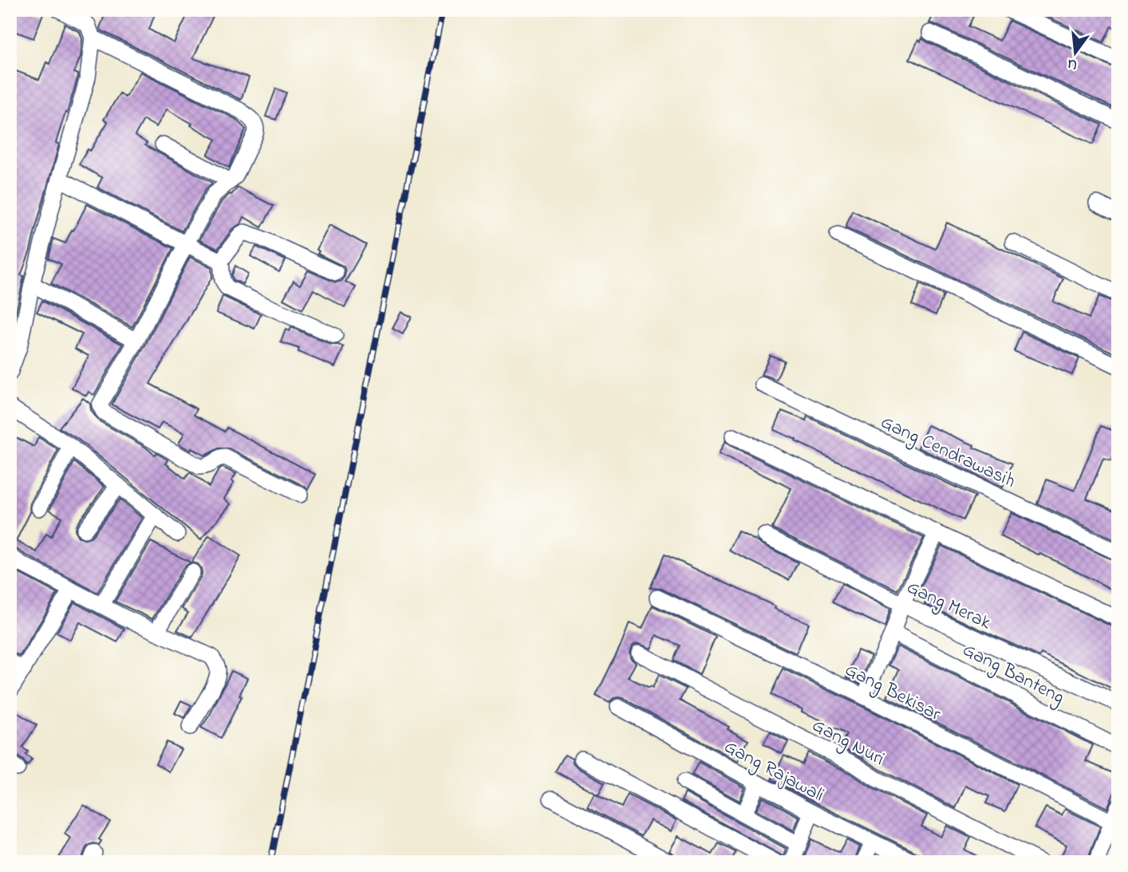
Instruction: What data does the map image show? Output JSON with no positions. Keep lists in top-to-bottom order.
{
  "streets": {
    "street": [
      "Gang Cendrawasih",
      "Gang Merak",
      "Gang Banteng",
      "Gang Bekisar",
      "Gang Nuri",
      "Gang Rajawali"
    ]
  },
  "north": "bottom"
}
